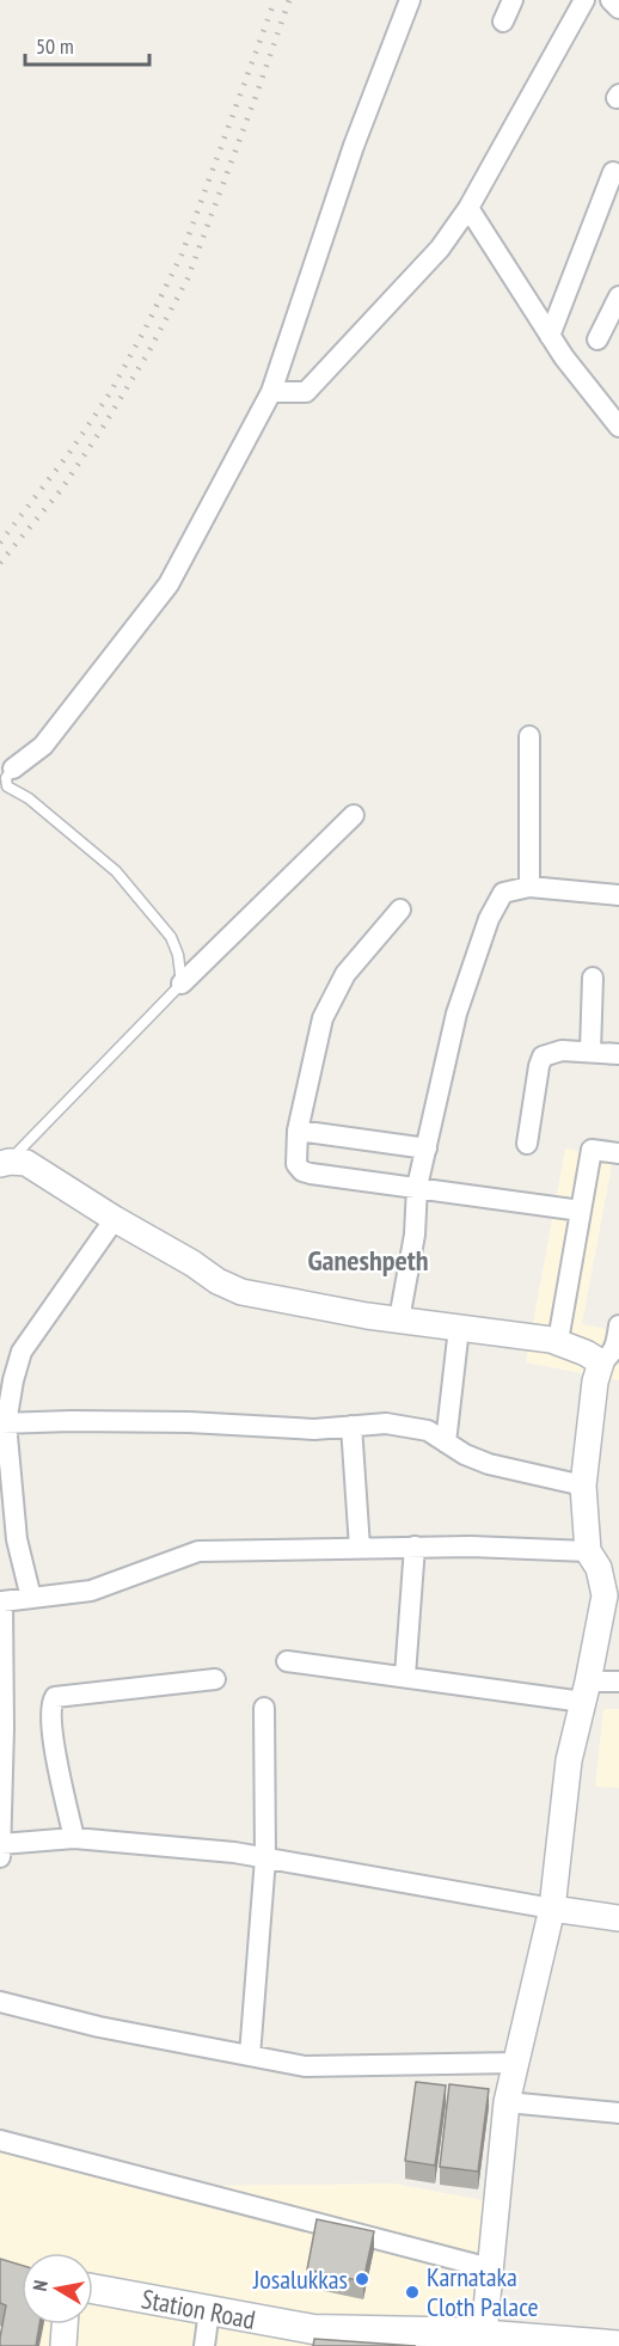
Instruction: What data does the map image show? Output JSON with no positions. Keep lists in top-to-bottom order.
{
  "streets": {
    "main road": ["Station Road"]
  },
  "districts": ["Ganeshpeth"],
  "places": ["Josalukkas", "Karnataka Cloth Palace"],
  "scale_bar": "50 m",
  "north": "left"
}
